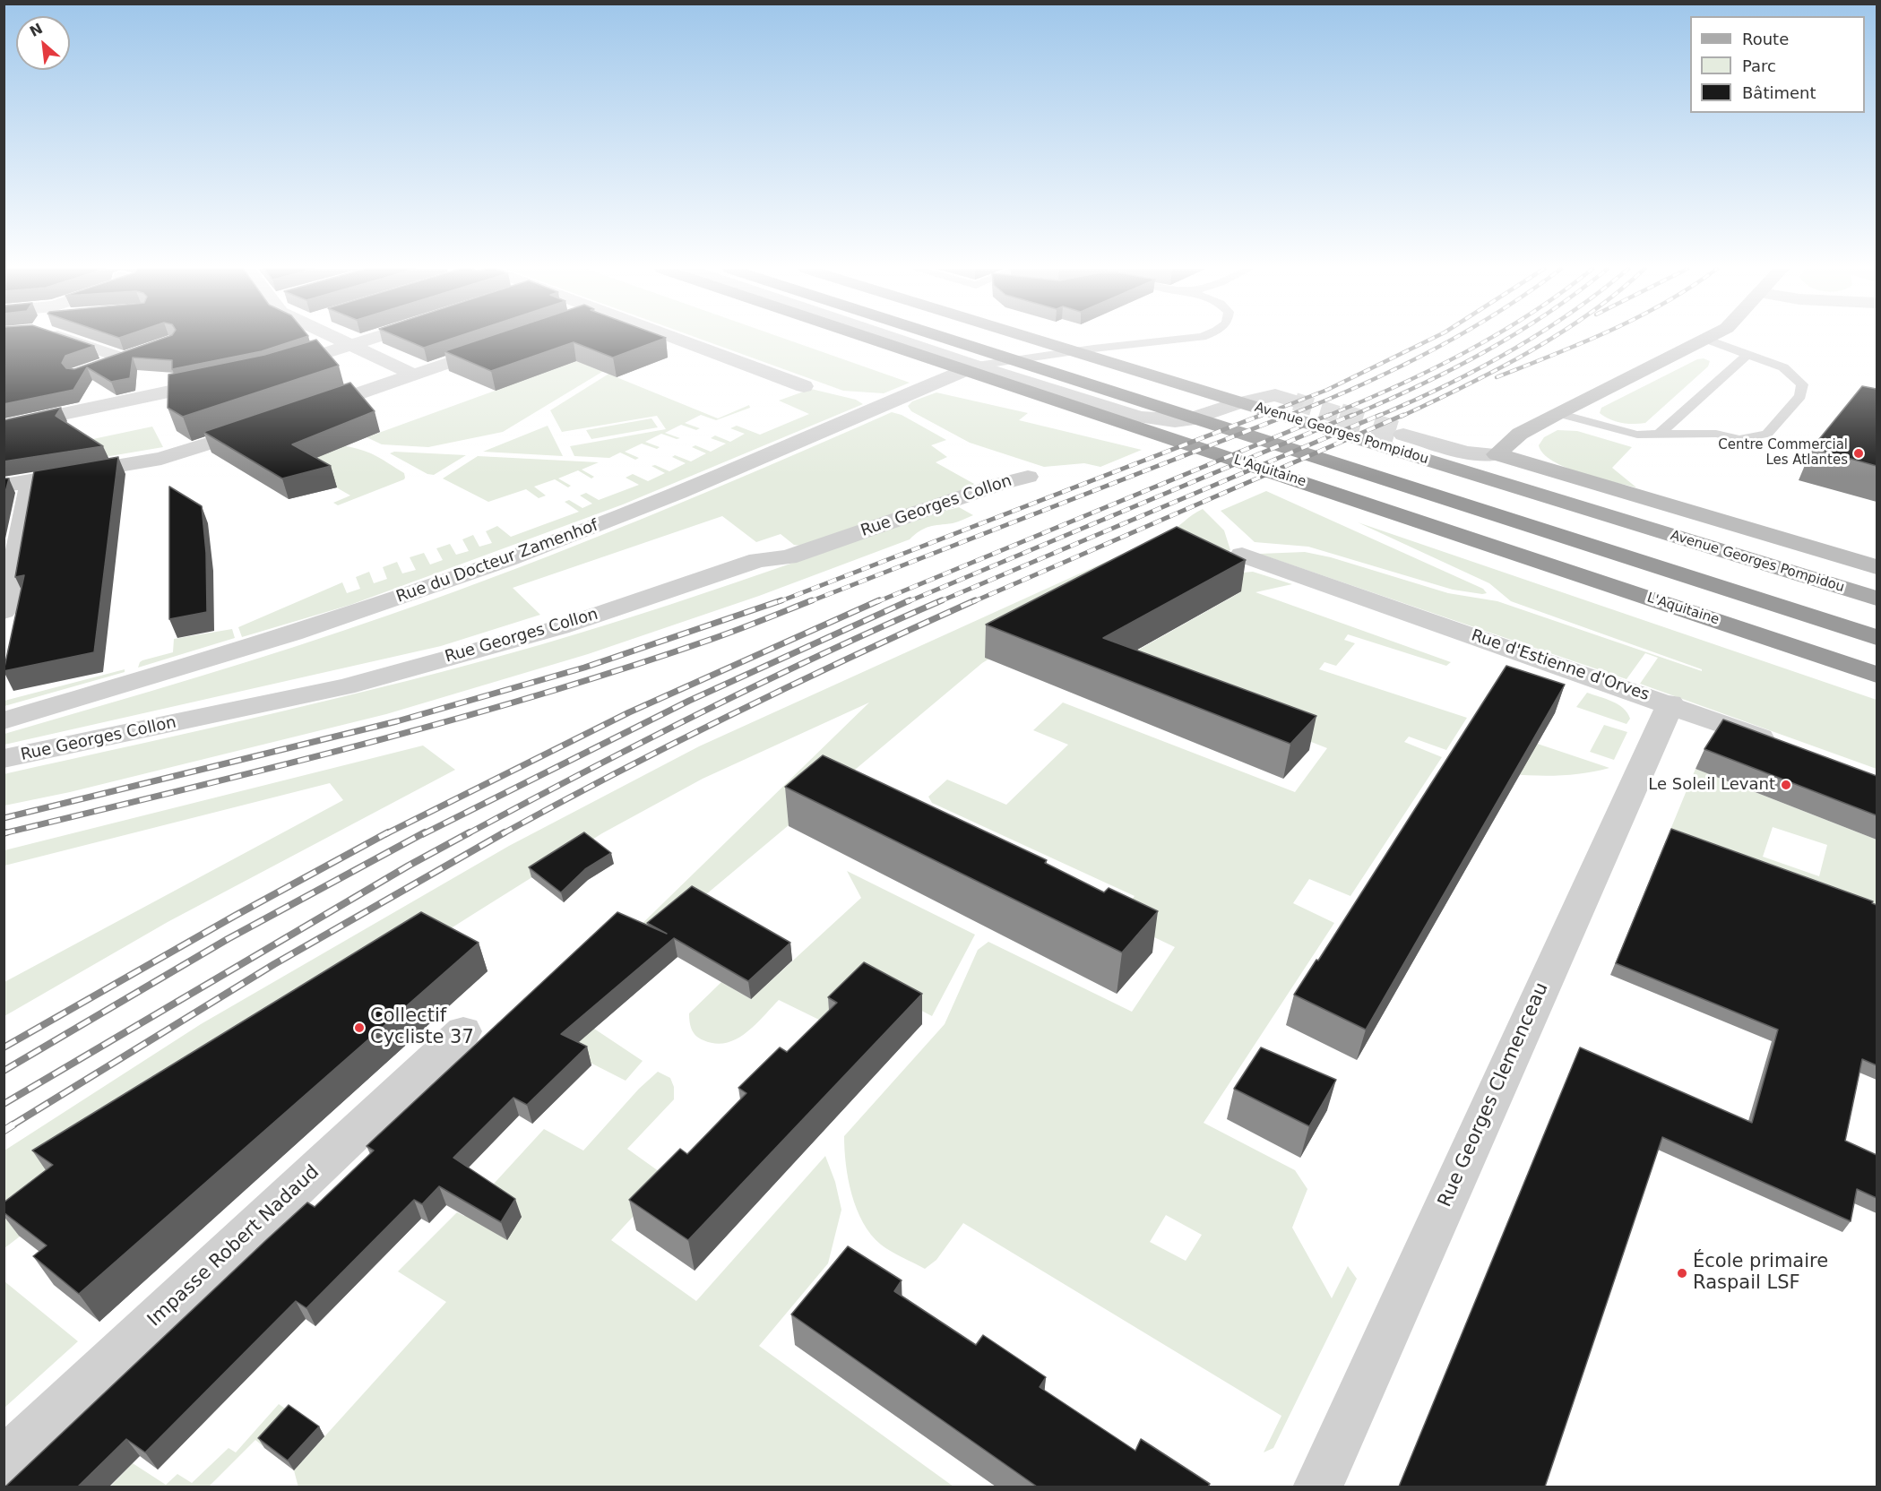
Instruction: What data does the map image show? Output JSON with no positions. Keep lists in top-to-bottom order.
{
  "streets": {
    "highway": ["L'Aquitaine"],
    "main road": ["Avenue Georges Pompidou"],
    "street": [
      "Rue Georges Collon",
      "Rue du Docteur Zamenhof",
      "Rue d'Estienne d'Orves",
      "Rue Georges Clemenceau",
      "Impasse Robert Nadaud"
    ]
  },
  "crossings": [
    ["Rue d'Estienne d'Orves", "Rue Georges Clemenceau"]
  ],
  "places": [
    "Centre Commercial Les Atlantes",
    "Le Soleil Levant",
    "Collectif Cycliste 37",
    "École primaire Raspail LSF"
  ],
  "legend": ["Route", "Parc", "Bâtiment"],
  "north": "top left"
}
